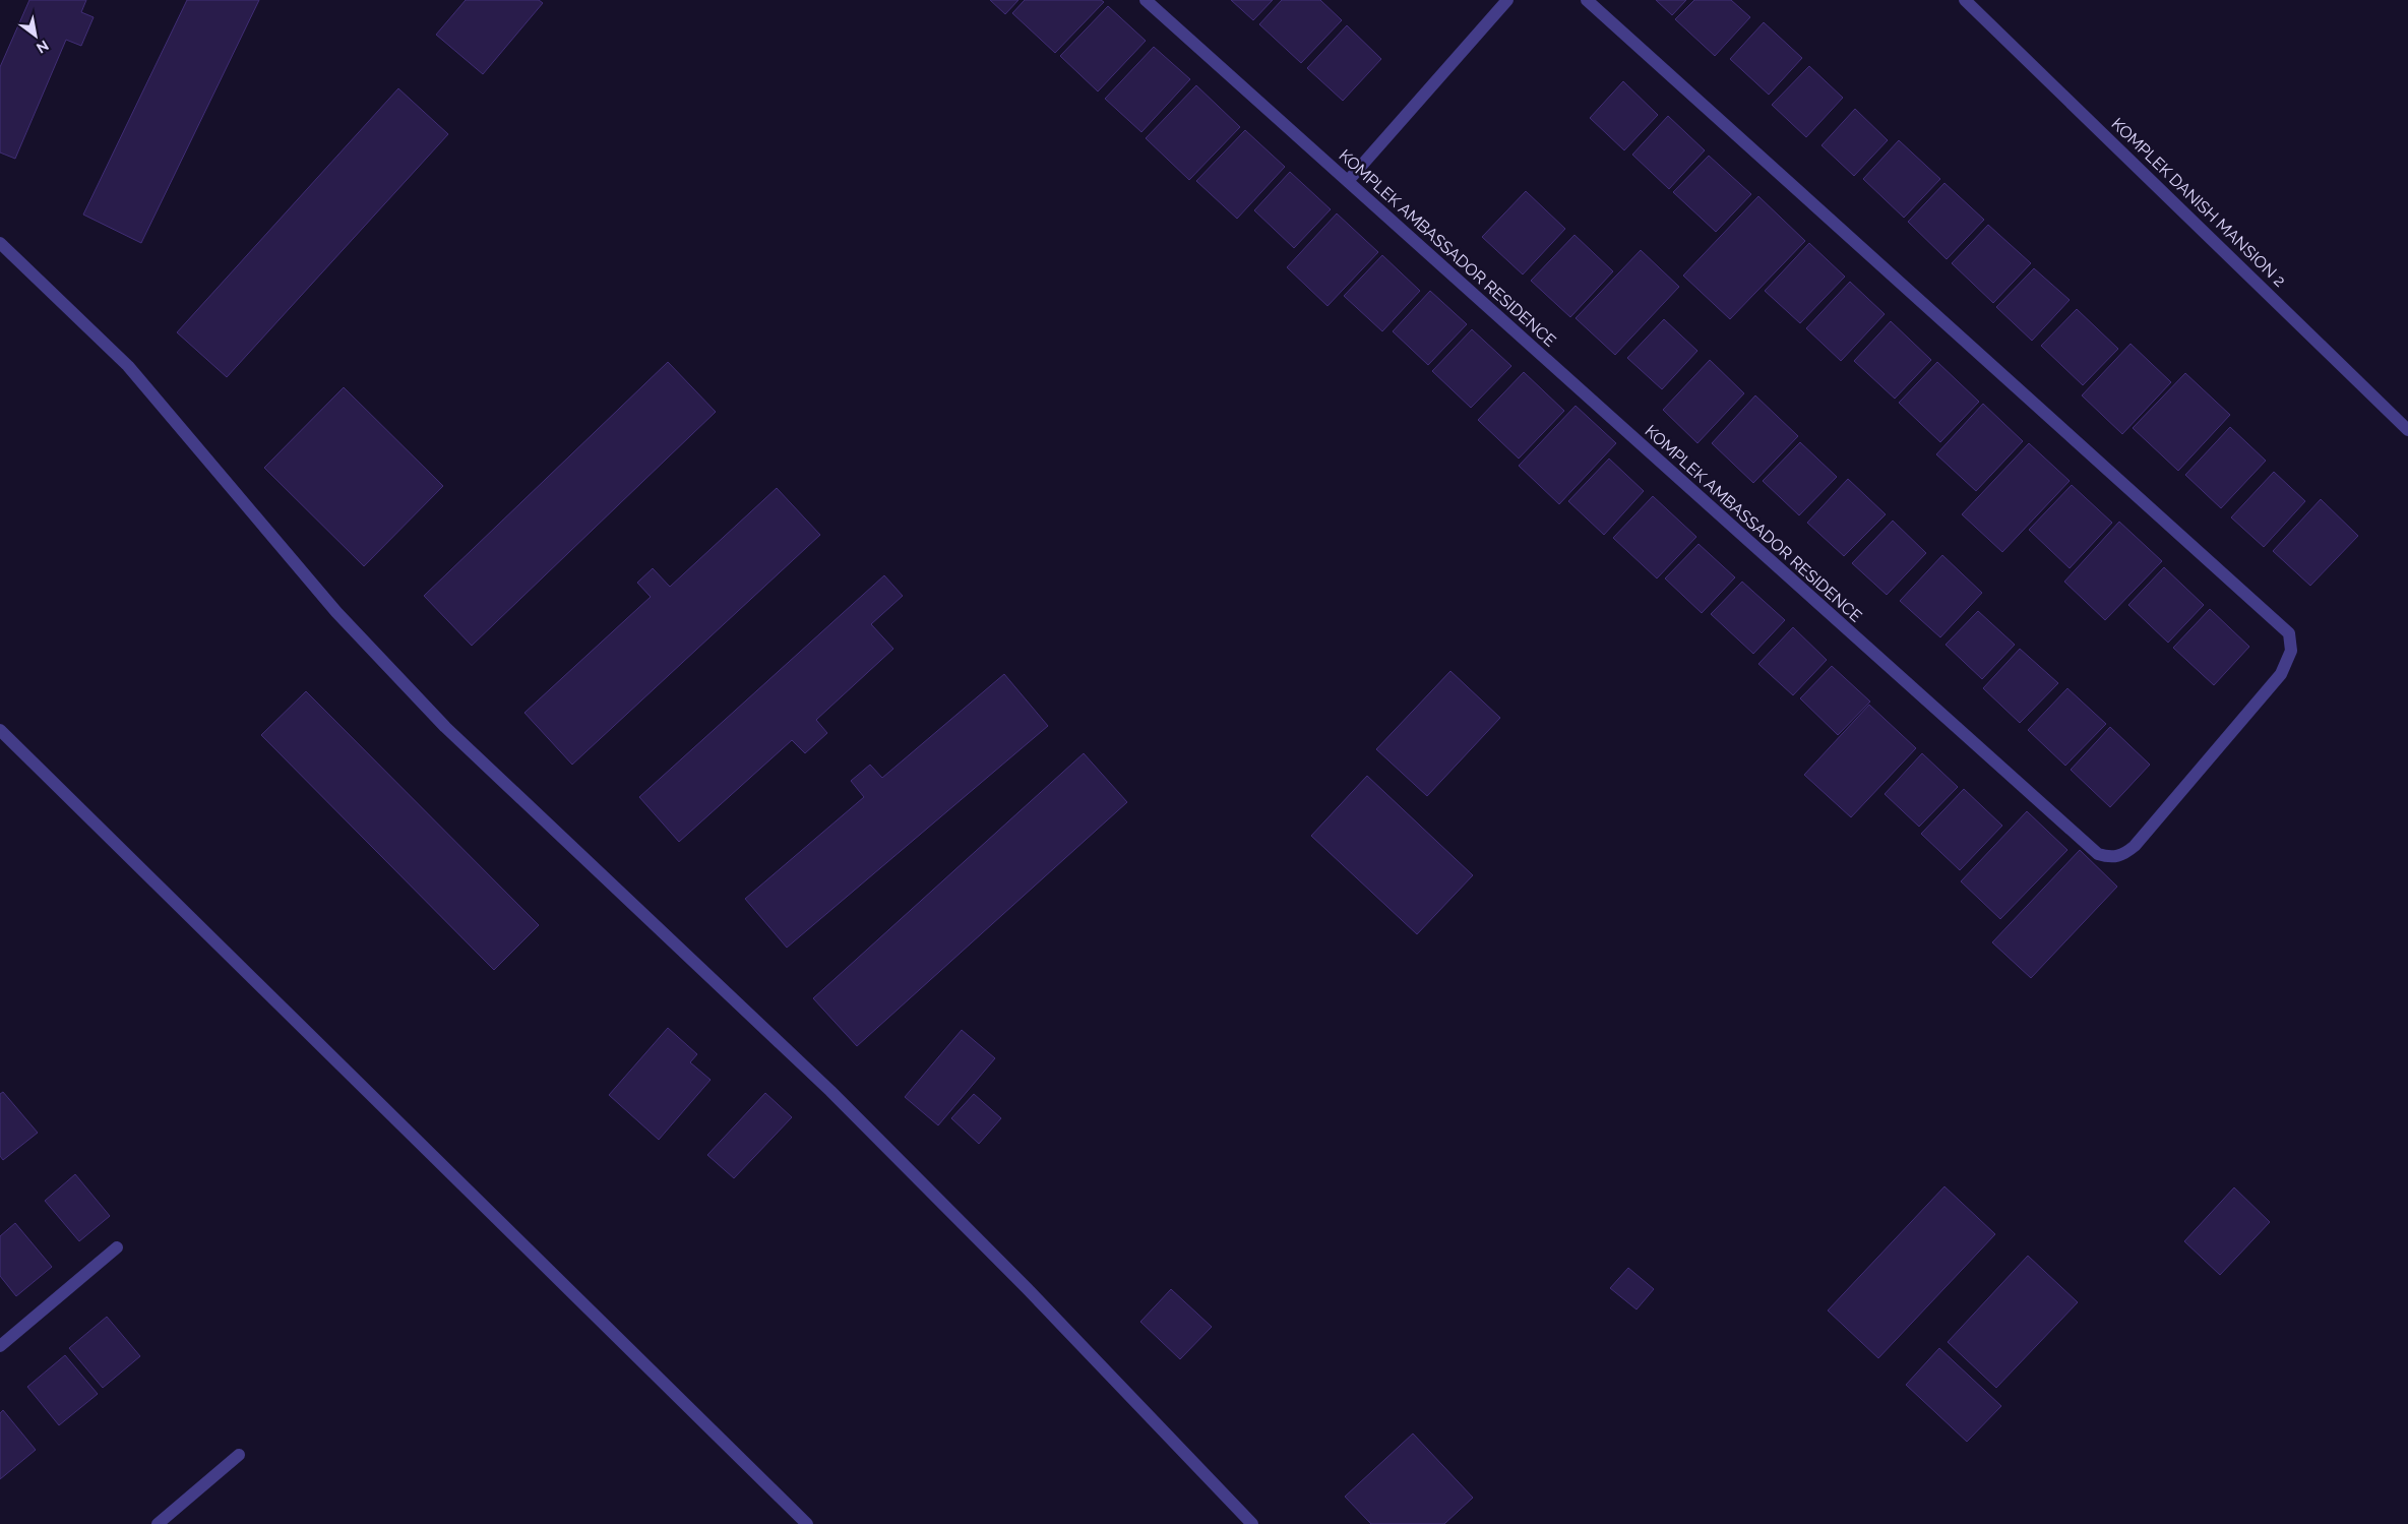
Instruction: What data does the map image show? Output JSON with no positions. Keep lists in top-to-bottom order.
{
  "streets": {
    "street": ["KOMPLEK DANISH MANSION 2", "KOMPLEK AMBASSADOR RESIDENCE"]
  },
  "north": "bottom right"
}
